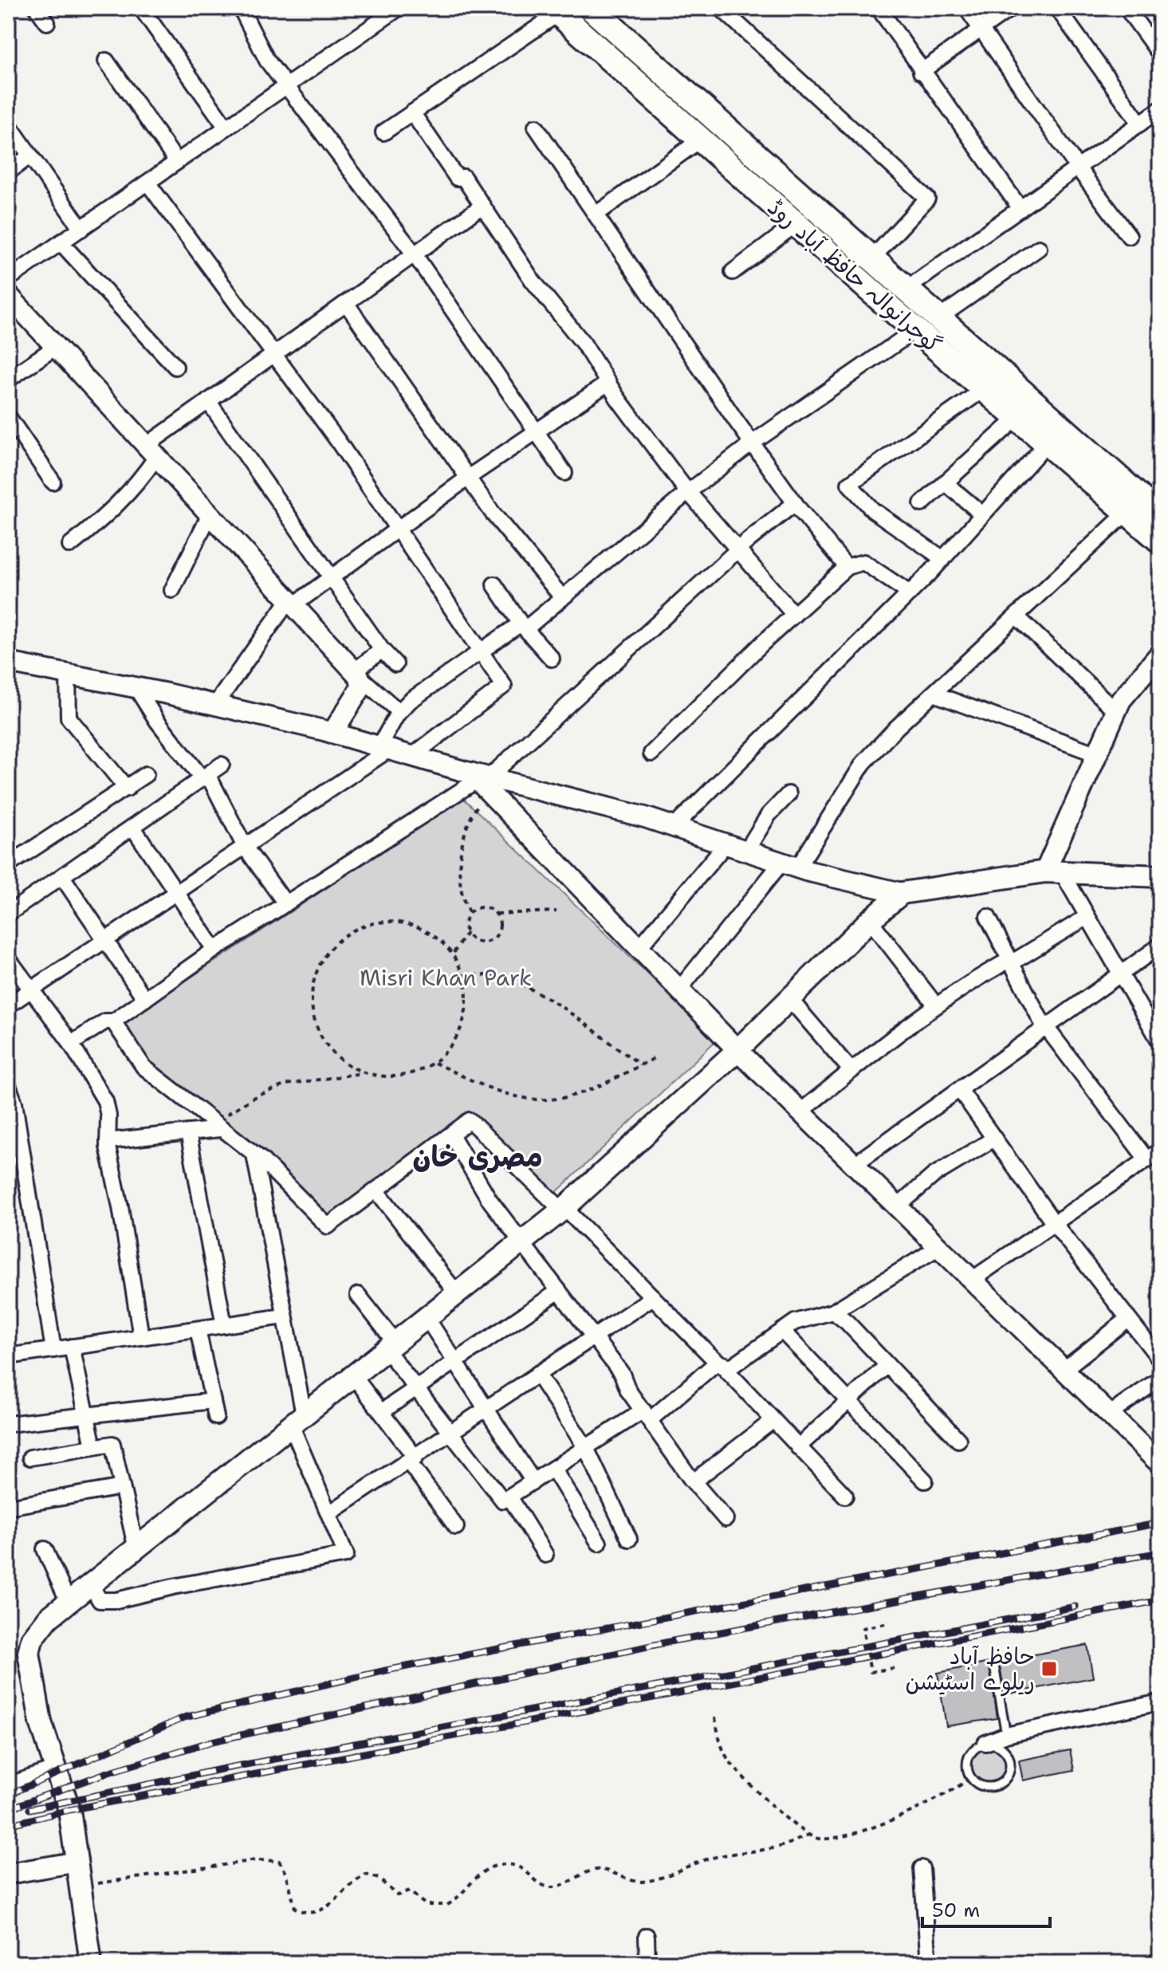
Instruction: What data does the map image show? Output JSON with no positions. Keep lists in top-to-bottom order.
{
  "streets": {
    "main road": ["گوجرانوالہ حافظ آباد روڈ"]
  },
  "districts": ["مصری خان"],
  "parks": ["Misri Khan Park"],
  "places": {
    "transit": ["حافظ آباد ریلوے اسٹیشن"]
  },
  "scale_bar": "50 m"
}
